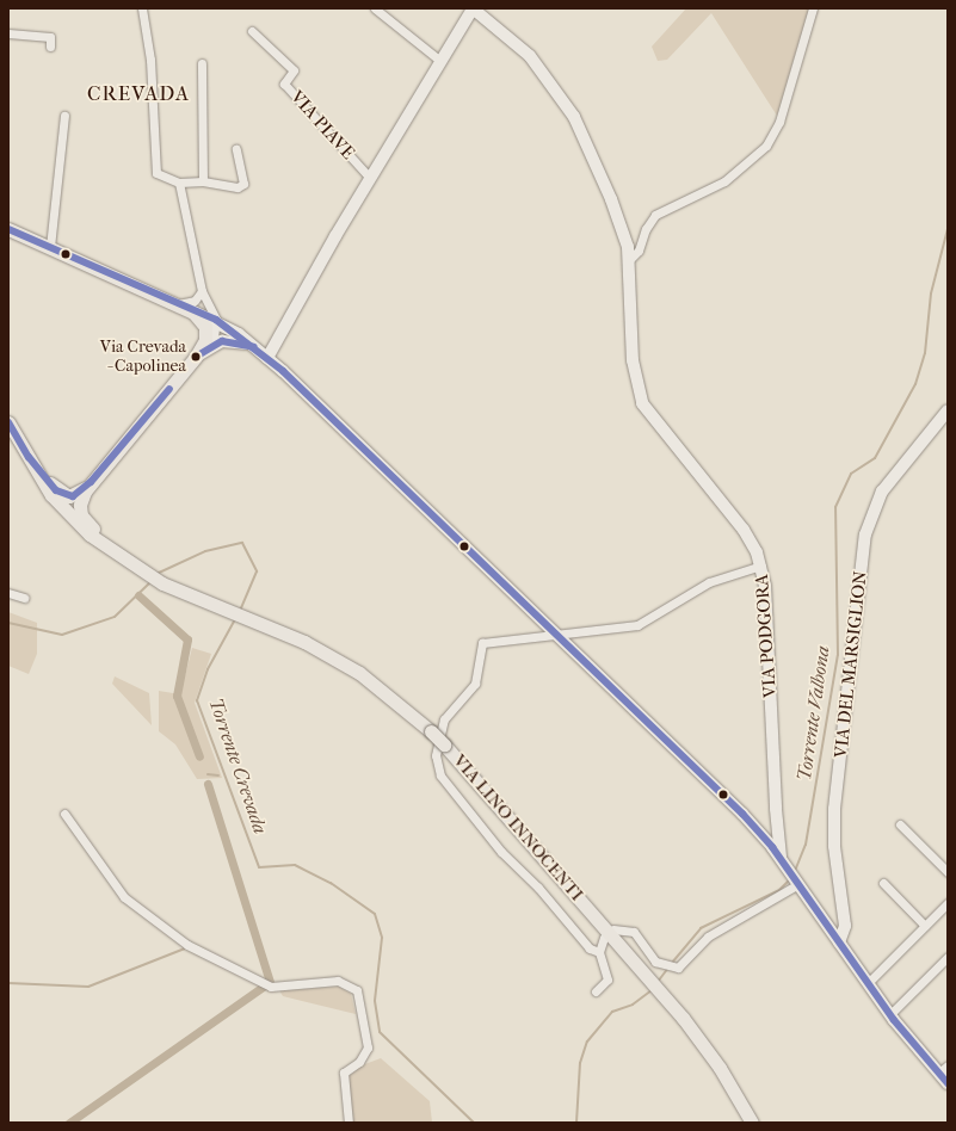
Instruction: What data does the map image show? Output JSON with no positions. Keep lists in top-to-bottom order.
{
  "streets": {
    "main road": [
      "VIA PIAVE",
      "VIA PODGORA",
      "VIA DEL MARSIGLION",
      "VIA LINO INNOCENTI"
    ]
  },
  "crossings": [
    ["VIA PIAVE", "VIA PODGORA"]
  ],
  "districts": ["CREVADA"],
  "water": ["Torrente Valbona", "Torrente Crevada"],
  "places": ["Via Crevada - Capolinea"]
}
